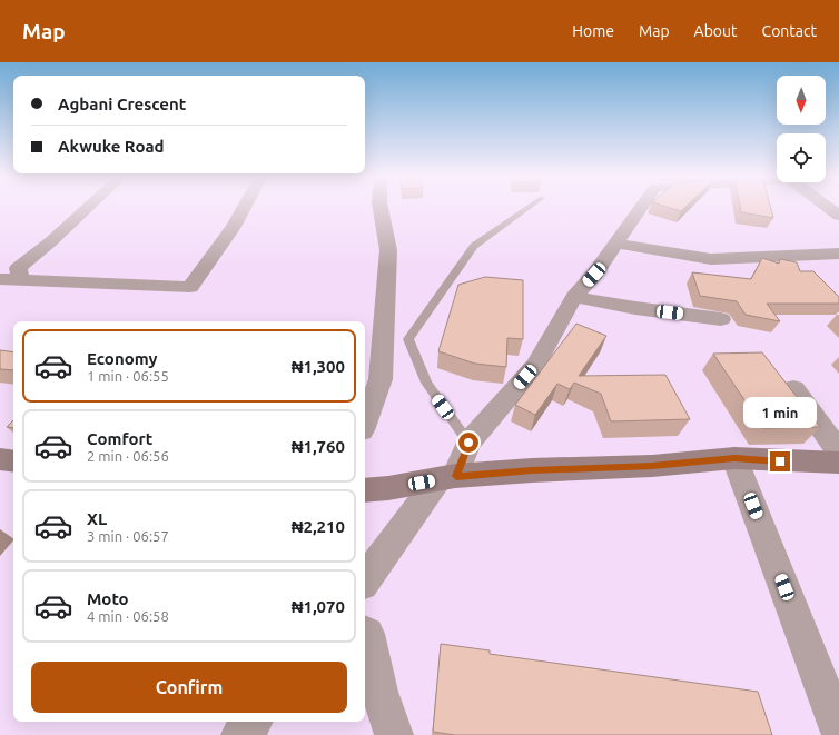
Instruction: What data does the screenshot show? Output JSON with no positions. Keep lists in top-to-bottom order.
{
  "north": "bottom",
  "page": {
    "header": "Map",
    "nav": [
      "Home",
      "Map",
      "About",
      "Contact"
    ],
    "banner": ["Agbani Crescent", "Akwuke Road"],
    "list": [
      {
        "name": "Economy",
        "note": "1 min · 06:55",
        "value": "₦1,300"
      },
      {
        "name": "Comfort",
        "note": "2 min · 06:56",
        "value": "₦1,760"
      },
      {
        "name": "XL",
        "note": "3 min · 06:57",
        "value": "₦2,210"
      },
      {
        "name": "Moto",
        "note": "4 min · 06:58",
        "value": "₦1,070"
      }
    ],
    "bubble": "1 min",
    "buttons": "Confirm"
  }
}
